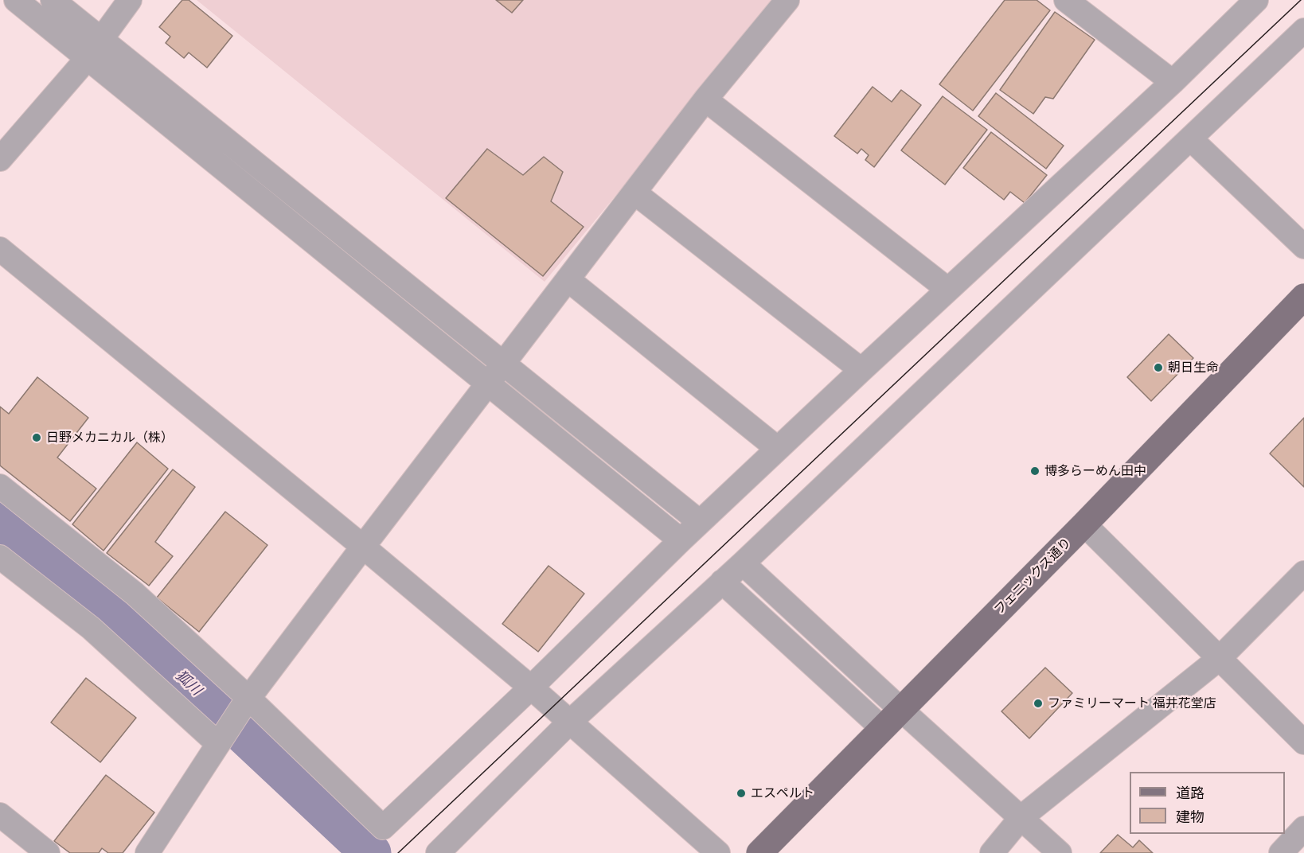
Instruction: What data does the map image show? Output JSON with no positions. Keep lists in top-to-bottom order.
{
  "streets": {
    "main road": ["フェニックス通り"]
  },
  "water": ["狐川"],
  "places": [
    "朝日生命",
    "日野メカニカル（株）",
    "博多らーめん田中",
    "ファミリーマート 福井花堂店",
    "エスペルト"
  ],
  "legend": ["道路", "建物"]
}
